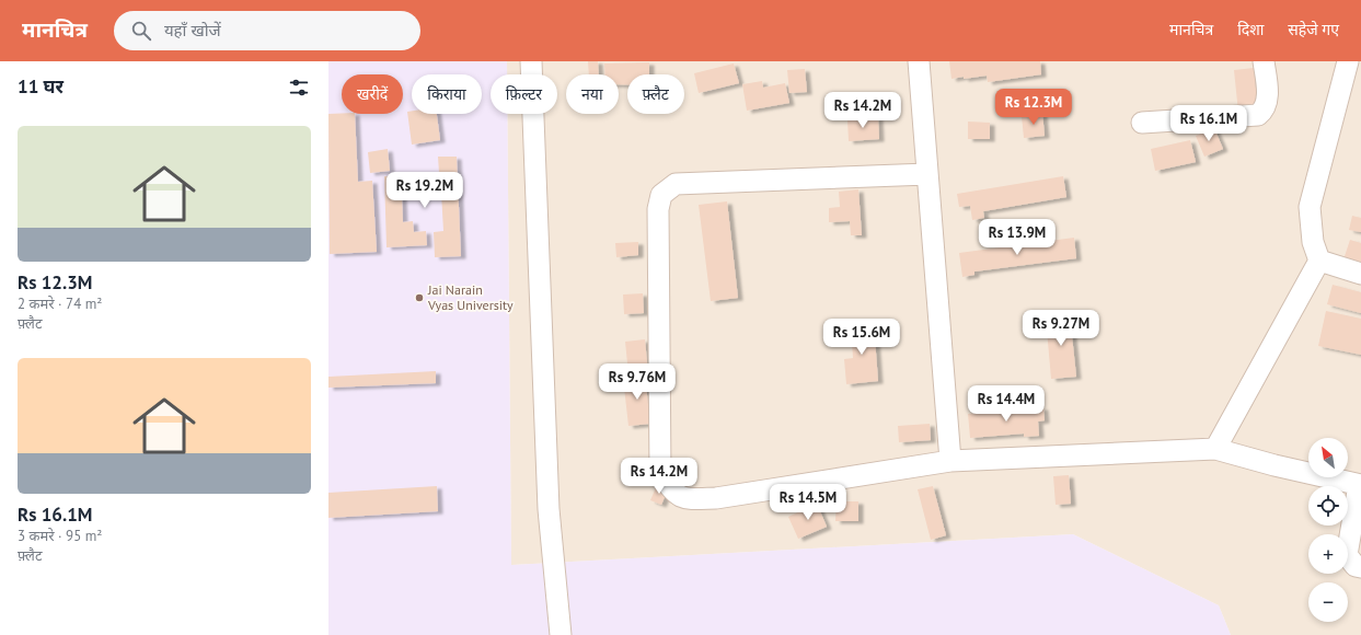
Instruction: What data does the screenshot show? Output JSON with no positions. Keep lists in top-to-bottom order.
{
  "places": ["Jai Narain Vyas University"],
  "north": "top left",
  "page": {
    "header": "मानचित्र",
    "search": "यहाँ खोजें",
    "nav": ["मानचित्र", "दिशा", "सहेजे गए"],
    "heading": "11 घर",
    "chip": [
      "खरीदें",
      "किराया",
      "फ़िल्टर",
      "नया",
      "फ़्लैट"
    ],
    "price": [
      "Rs 12.3M",
      "Rs 14.2M",
      "Rs 16.1M",
      "Rs 19.2M",
      "Rs 13.9M",
      "Rs 9.27M",
      "Rs 15.6M",
      "Rs 9.76M",
      "Rs 14.4M",
      "Rs 14.2M",
      "Rs 14.5M"
    ],
    "list": [
      {
        "name": "Rs 12.3M",
        "note": "2 कमरे · 74 m² · फ़्लैट"
      },
      {
        "name": "Rs 16.1M",
        "note": "3 कमरे · 95 m² · फ़्लैट"
      }
    ],
    "map_buttons": ["+", "−"]
  }
}
